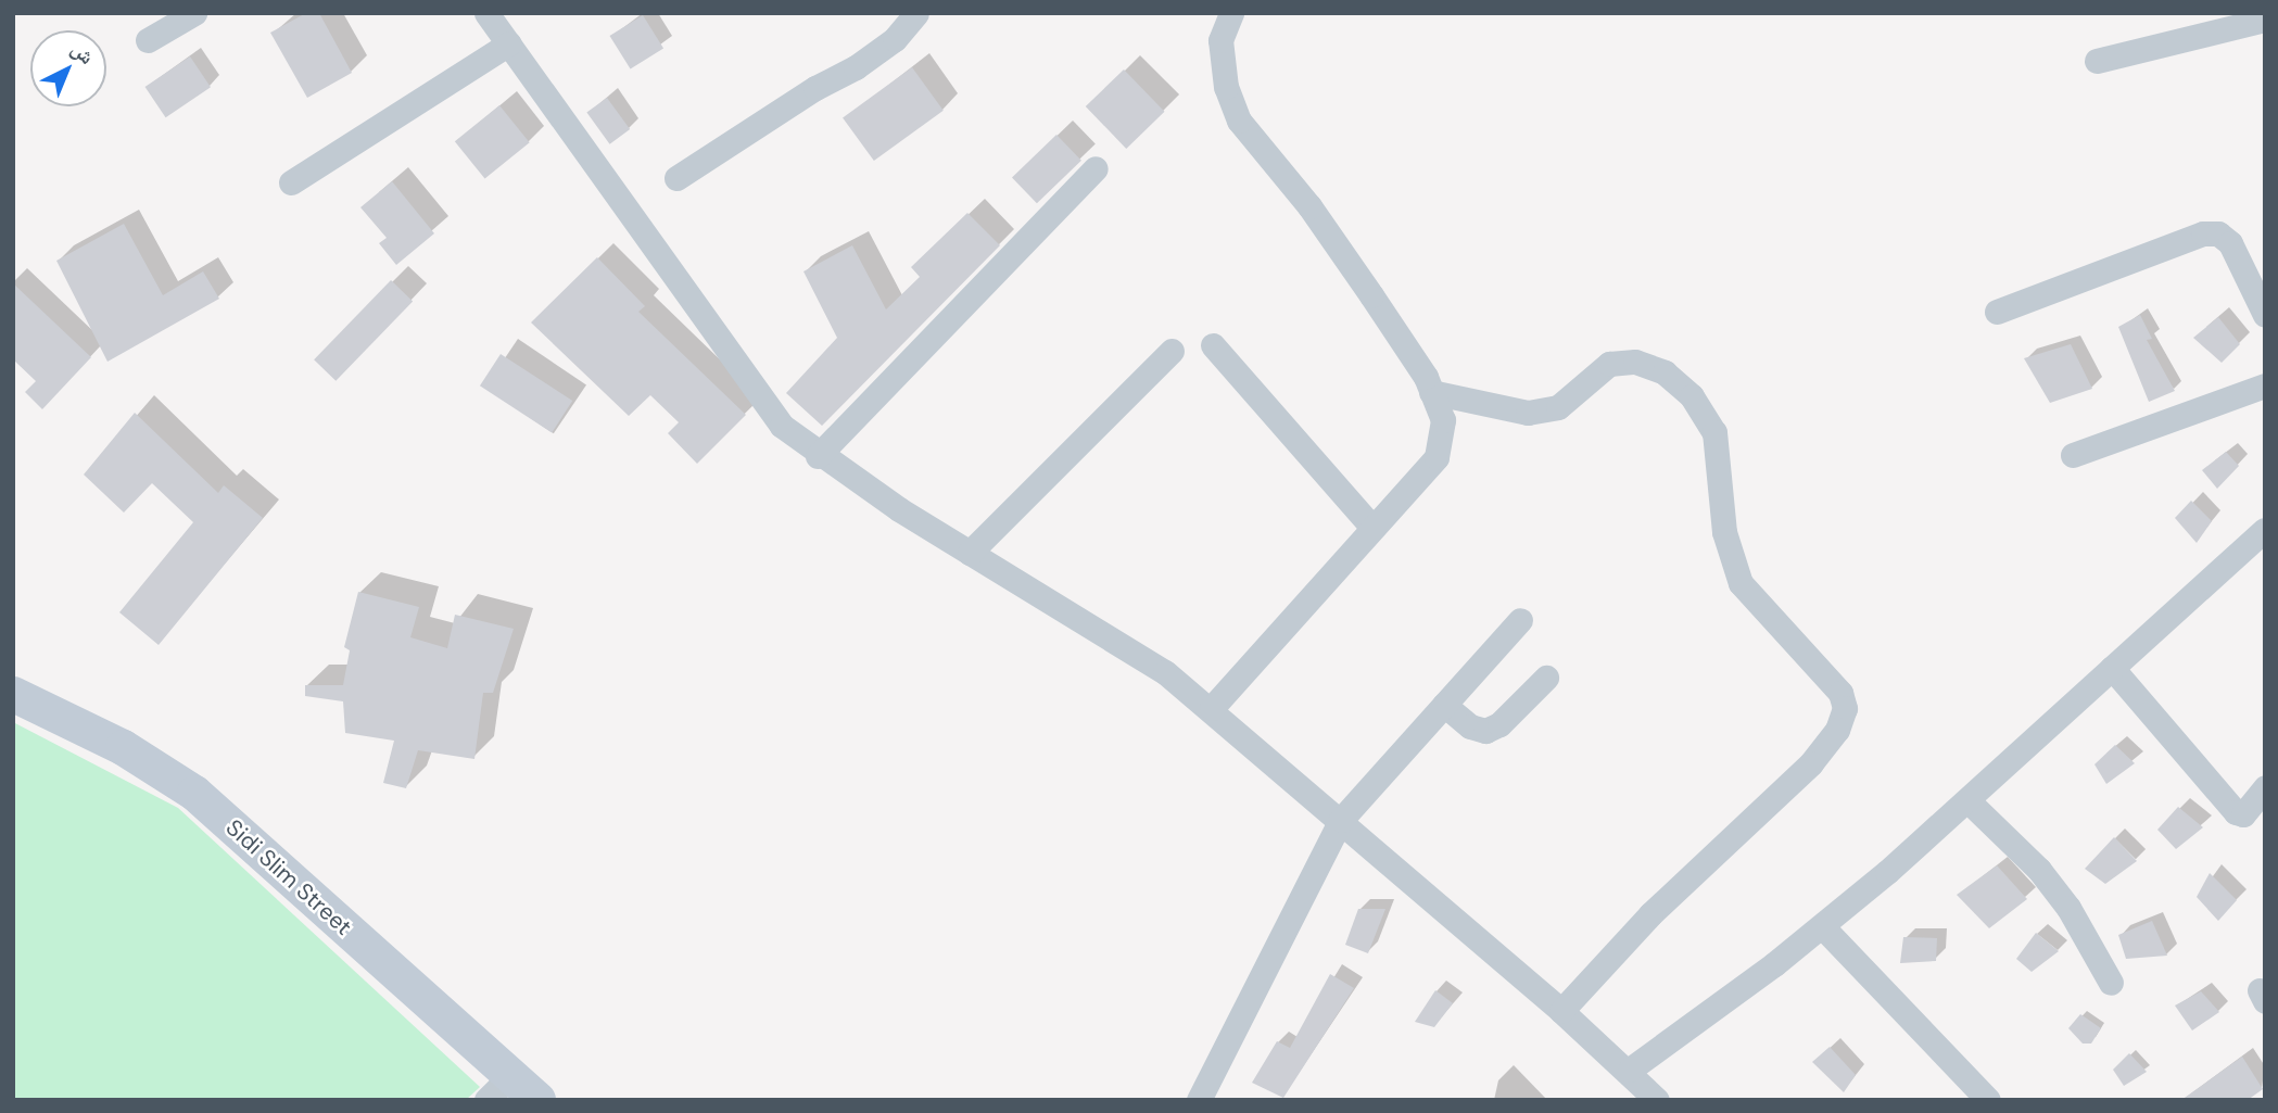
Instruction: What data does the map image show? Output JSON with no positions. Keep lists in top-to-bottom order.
{
  "streets": {
    "main road": ["Sidi Slim Street"]
  },
  "north": "top right"
}
